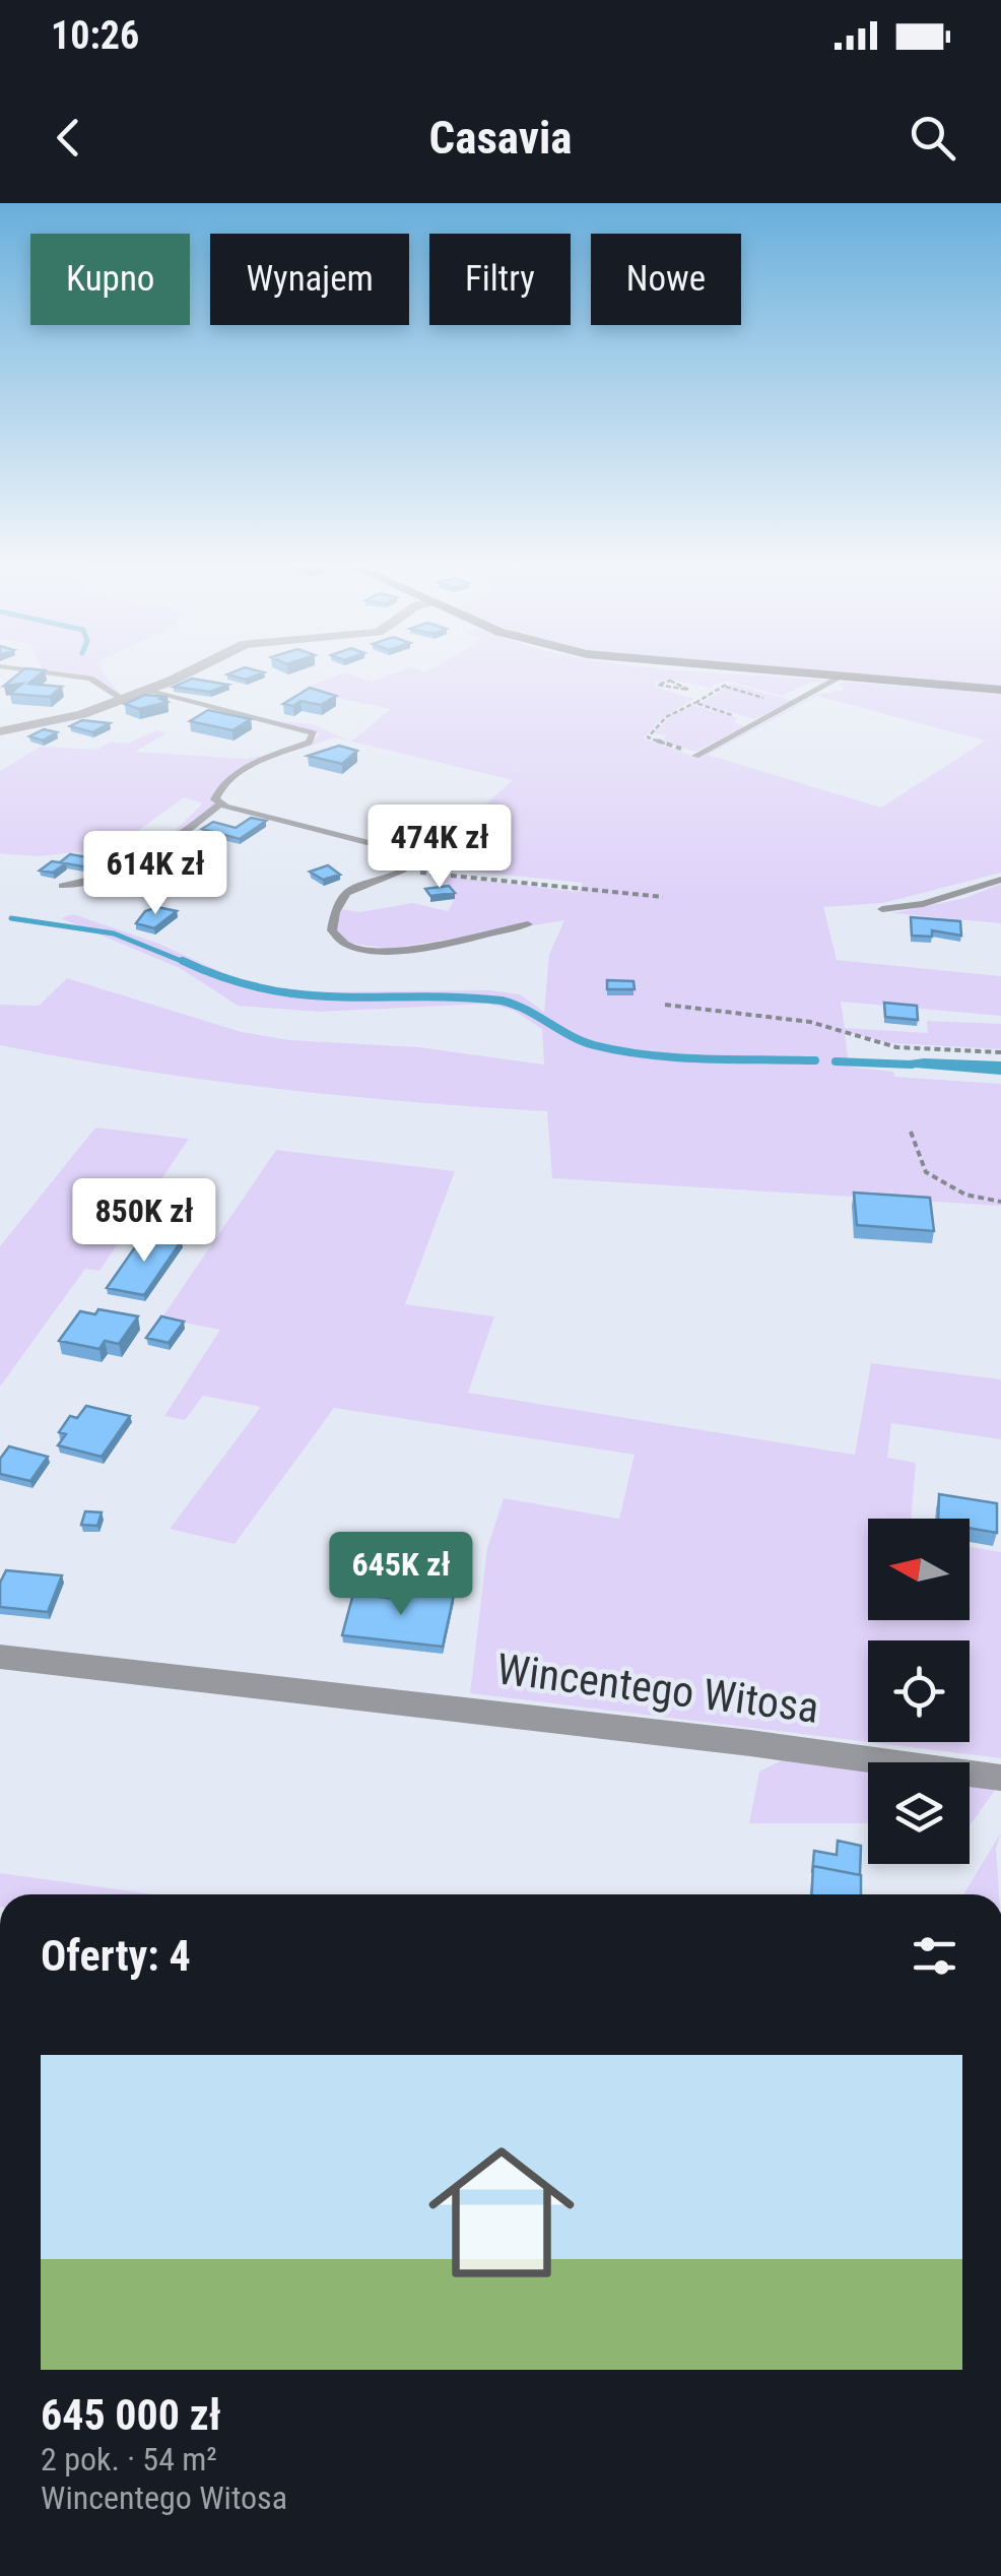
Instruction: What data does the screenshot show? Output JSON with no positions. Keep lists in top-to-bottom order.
{
  "streets": {
    "street": ["Wincentego Witosa"]
  },
  "north": "left",
  "page": {
    "status": "10:26",
    "header": "Casavia",
    "chip": [
      "Kupno",
      "Wynajem",
      "Filtry",
      "Nowe"
    ],
    "price": [
      "474K zł",
      "614K zł",
      "850K zł",
      "645K zł"
    ],
    "heading": "Oferty: 4",
    "list": [
      {
        "name": "645 000 zł",
        "note": "2 pok. · 54 m² · Wincentego Witosa"
      }
    ]
  }
}
